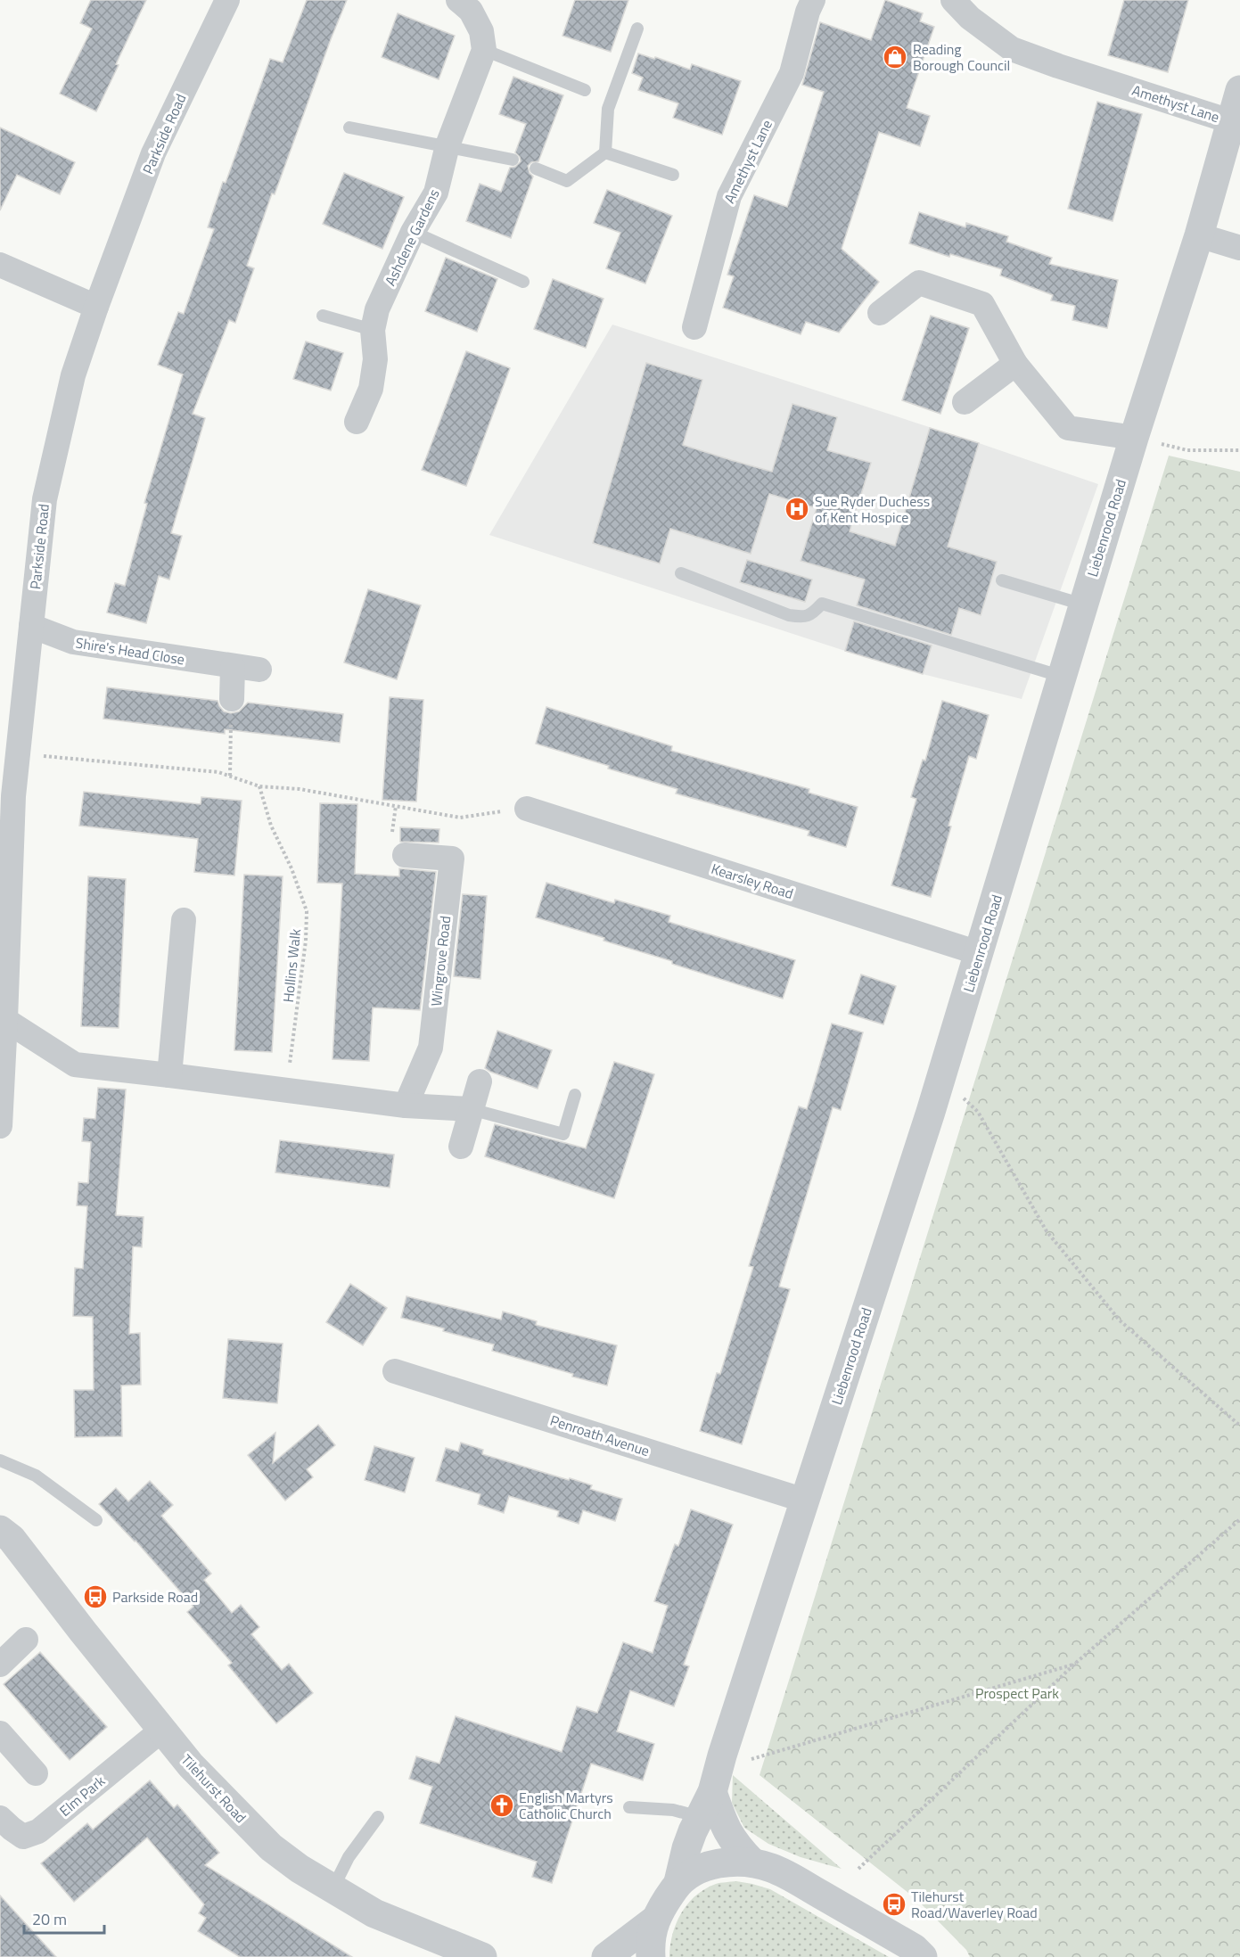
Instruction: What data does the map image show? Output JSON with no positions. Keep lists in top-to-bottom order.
{
  "streets": {
    "street": [
      "Amethyst Lane",
      "Parkside Road",
      "Ashdene Gardens",
      "Liebenrood Road",
      "Shire's Head Close",
      "Kearsley Road",
      "Wingrove Road",
      "Penroath Avenue",
      "Tilehurst Road",
      "Elm Park"
    ],
    "path": ["Hollins Walk"]
  },
  "crossings": [
    ["Amethyst Lane", "Liebenrood Road"],
    ["Parkside Road", "Shire's Head Close"],
    ["Liebenrood Road", "Kearsley Road"],
    ["Liebenrood Road", "Penroath Avenue"],
    ["Tilehurst Road", "Elm Park"]
  ],
  "parks": ["Prospect Park"],
  "places": {
    "shop": ["Reading Borough Council"],
    "hospital": ["Sue Ryder Duchess of Kent Hospice"],
    "bus stop": ["Parkside Road", "Tilehurst Road/Waverley Road"],
    "church": ["English Martyrs Catholic Church"]
  },
  "scale_bar": "20 m"
}
